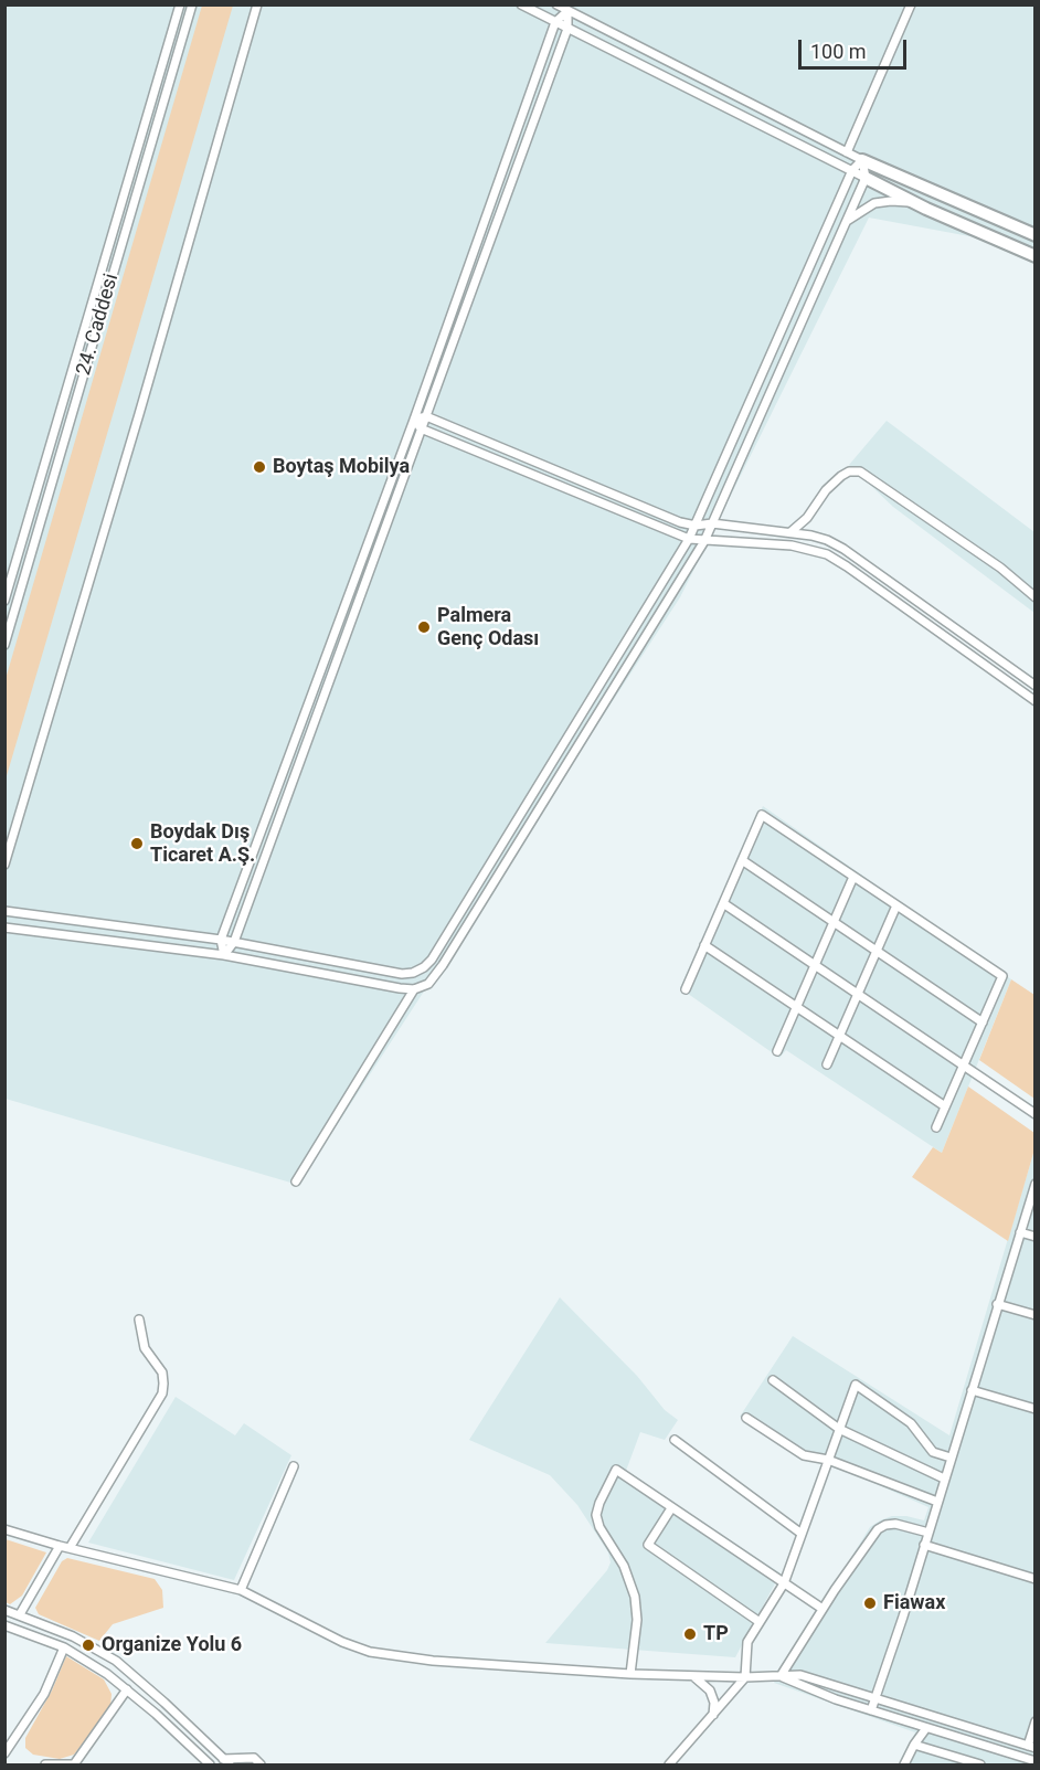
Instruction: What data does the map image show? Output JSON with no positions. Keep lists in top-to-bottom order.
{
  "streets": {
    "street": ["24. Caddesi"]
  },
  "places": [
    "Boytaş Mobilya",
    "Palmera Genç Odası",
    "Boydak Dış Ticaret A.Ş.",
    "Fiawax",
    "TP",
    "Organize Yolu 6"
  ],
  "scale_bar": "100 m"
}
